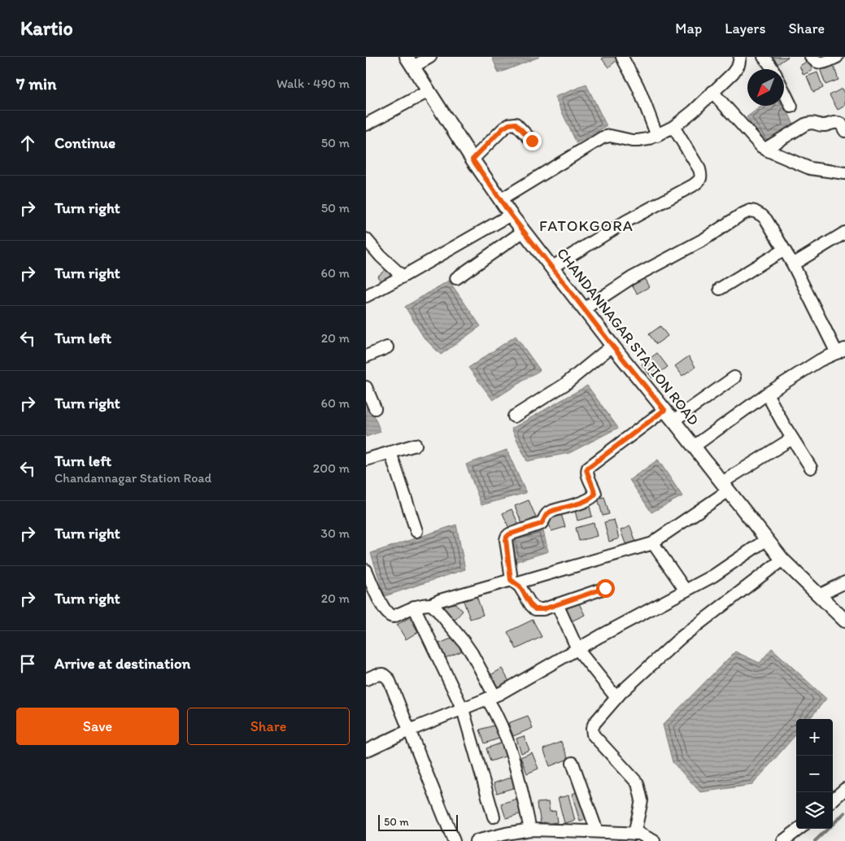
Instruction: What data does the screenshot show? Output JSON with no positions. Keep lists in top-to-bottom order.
{
  "streets": {
    "main road": ["CHANDANNAGAR STATION ROAD"]
  },
  "districts": ["FATOKGORA"],
  "scale_bar": "50 m",
  "north": "bottom left",
  "page": {
    "header": "Kartio",
    "nav": ["Map", "Layers", "Share"],
    "heading": ["7 min", "Walk · 490 m"],
    "list": [
      ["Continue", "50 m"],
      ["Turn right", "50 m"],
      ["Turn right", "60 m"],
      ["Turn left", "20 m"],
      ["Turn right", "60 m"],
      ["Turn left", "Chandannagar Station Road", "200 m"],
      ["Turn right", "30 m"],
      ["Turn right", "20 m"],
      "Arrive at destination"
    ],
    "buttons": ["Save", "Share"],
    "map_buttons": ["+", "−"],
    "scale": "50 m"
  }
}
